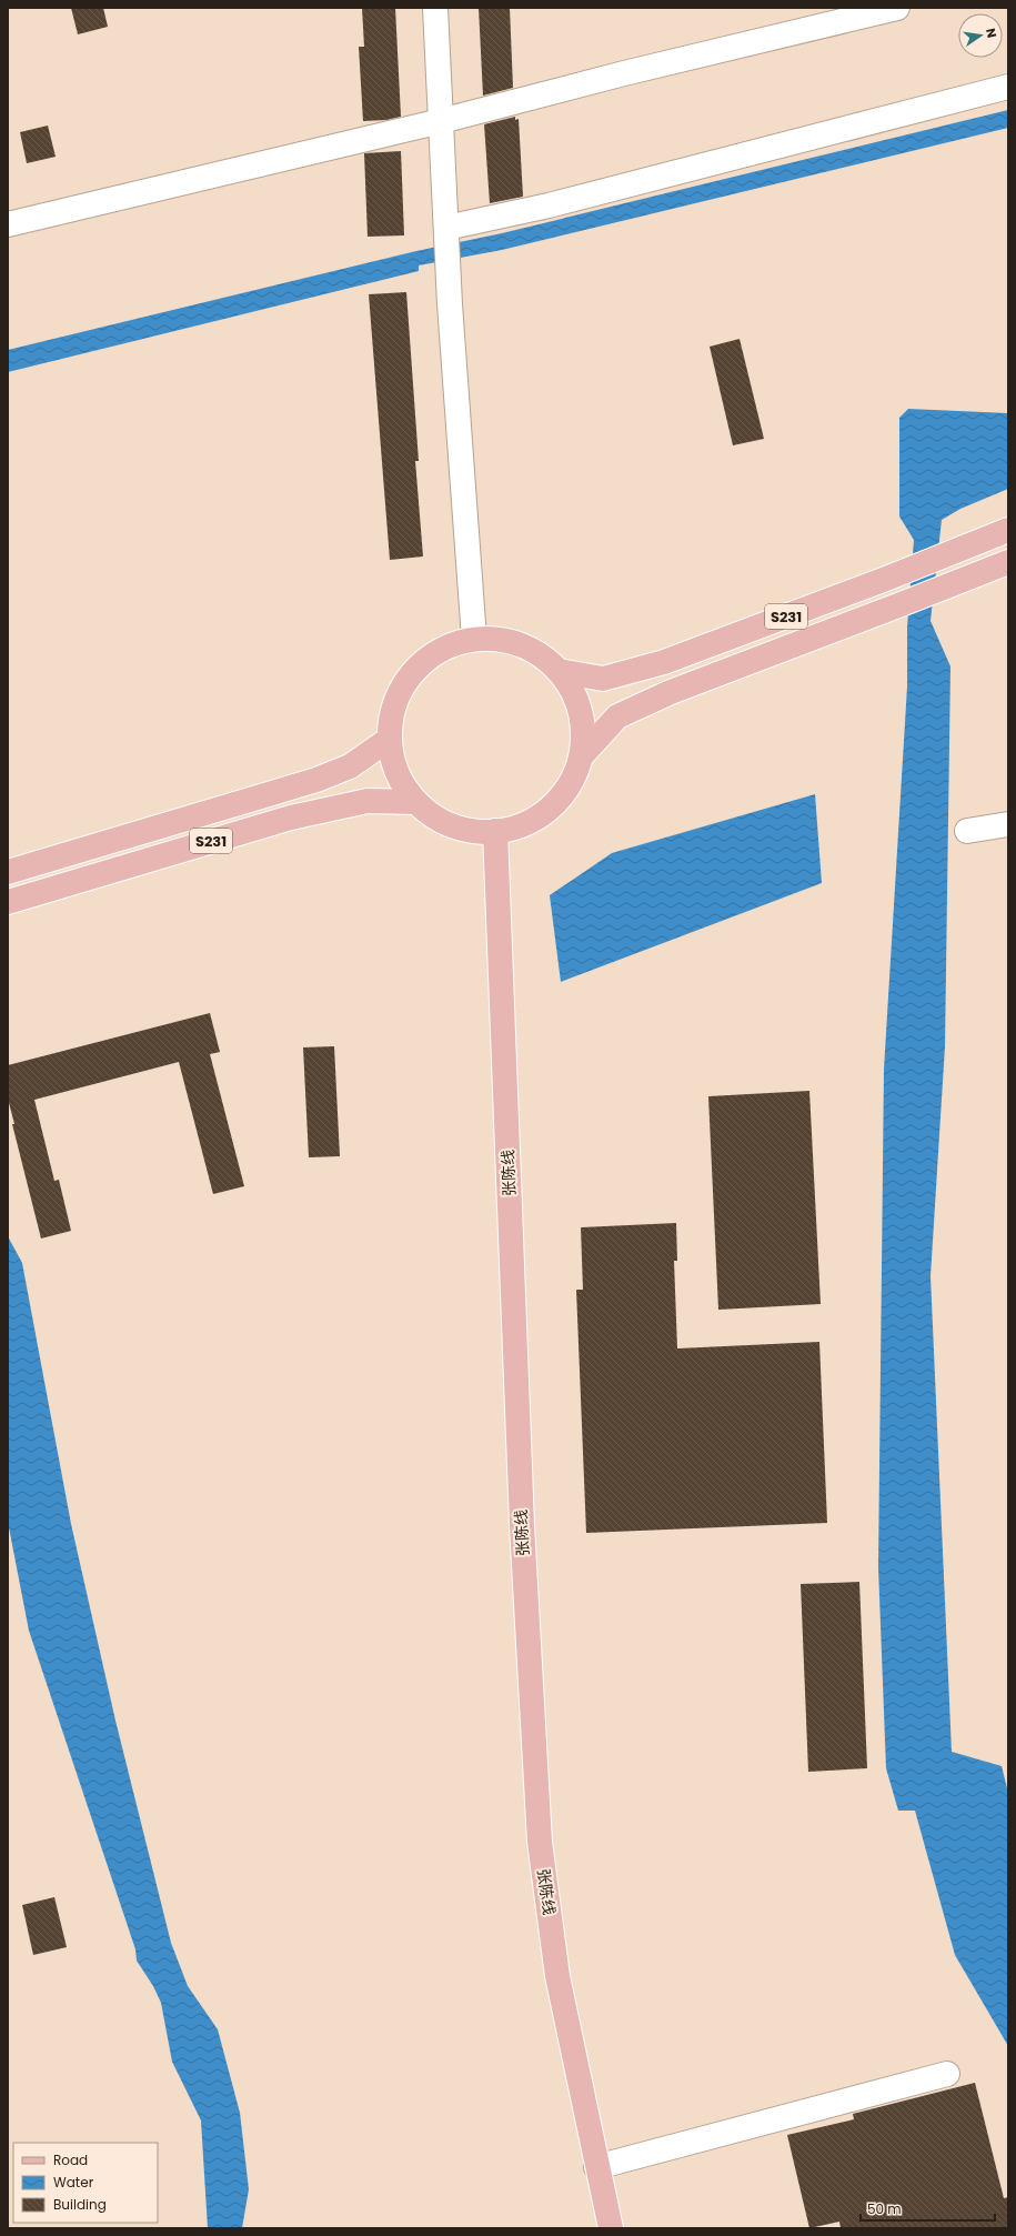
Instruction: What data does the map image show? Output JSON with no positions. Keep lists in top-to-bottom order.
{
  "streets": {
    "main road": ["S231", "张陈线"]
  },
  "legend": ["Road", "Water", "Building"],
  "scale_bar": "50 m",
  "north": "right"
}
